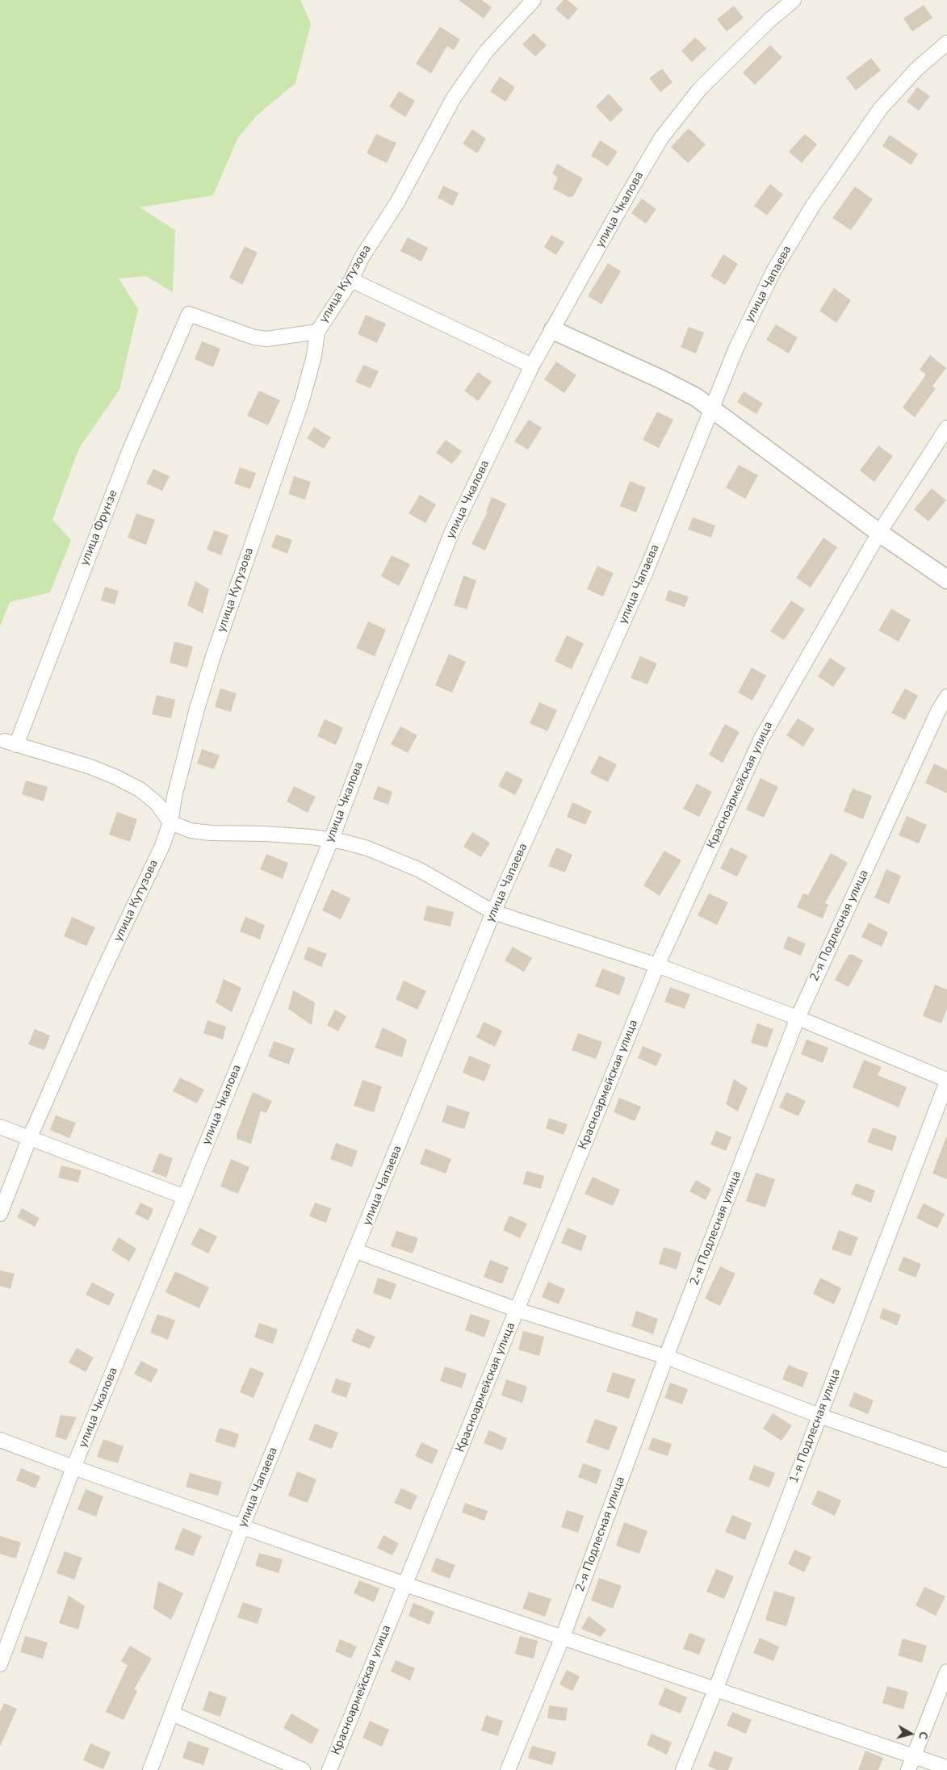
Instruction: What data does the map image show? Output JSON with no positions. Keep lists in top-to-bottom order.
{
  "streets": {
    "street": [
      "улица Чкалова",
      "улица Кутузова",
      "улица Чапаева",
      "улица Фрунзе",
      "Красноармейская улица",
      "2-я Подлесная улица",
      "1-я Подлесная улица"
    ]
  },
  "crossings": [
    ["улица Кутузова", "улица Фрунзе"]
  ],
  "north": "right"
}
